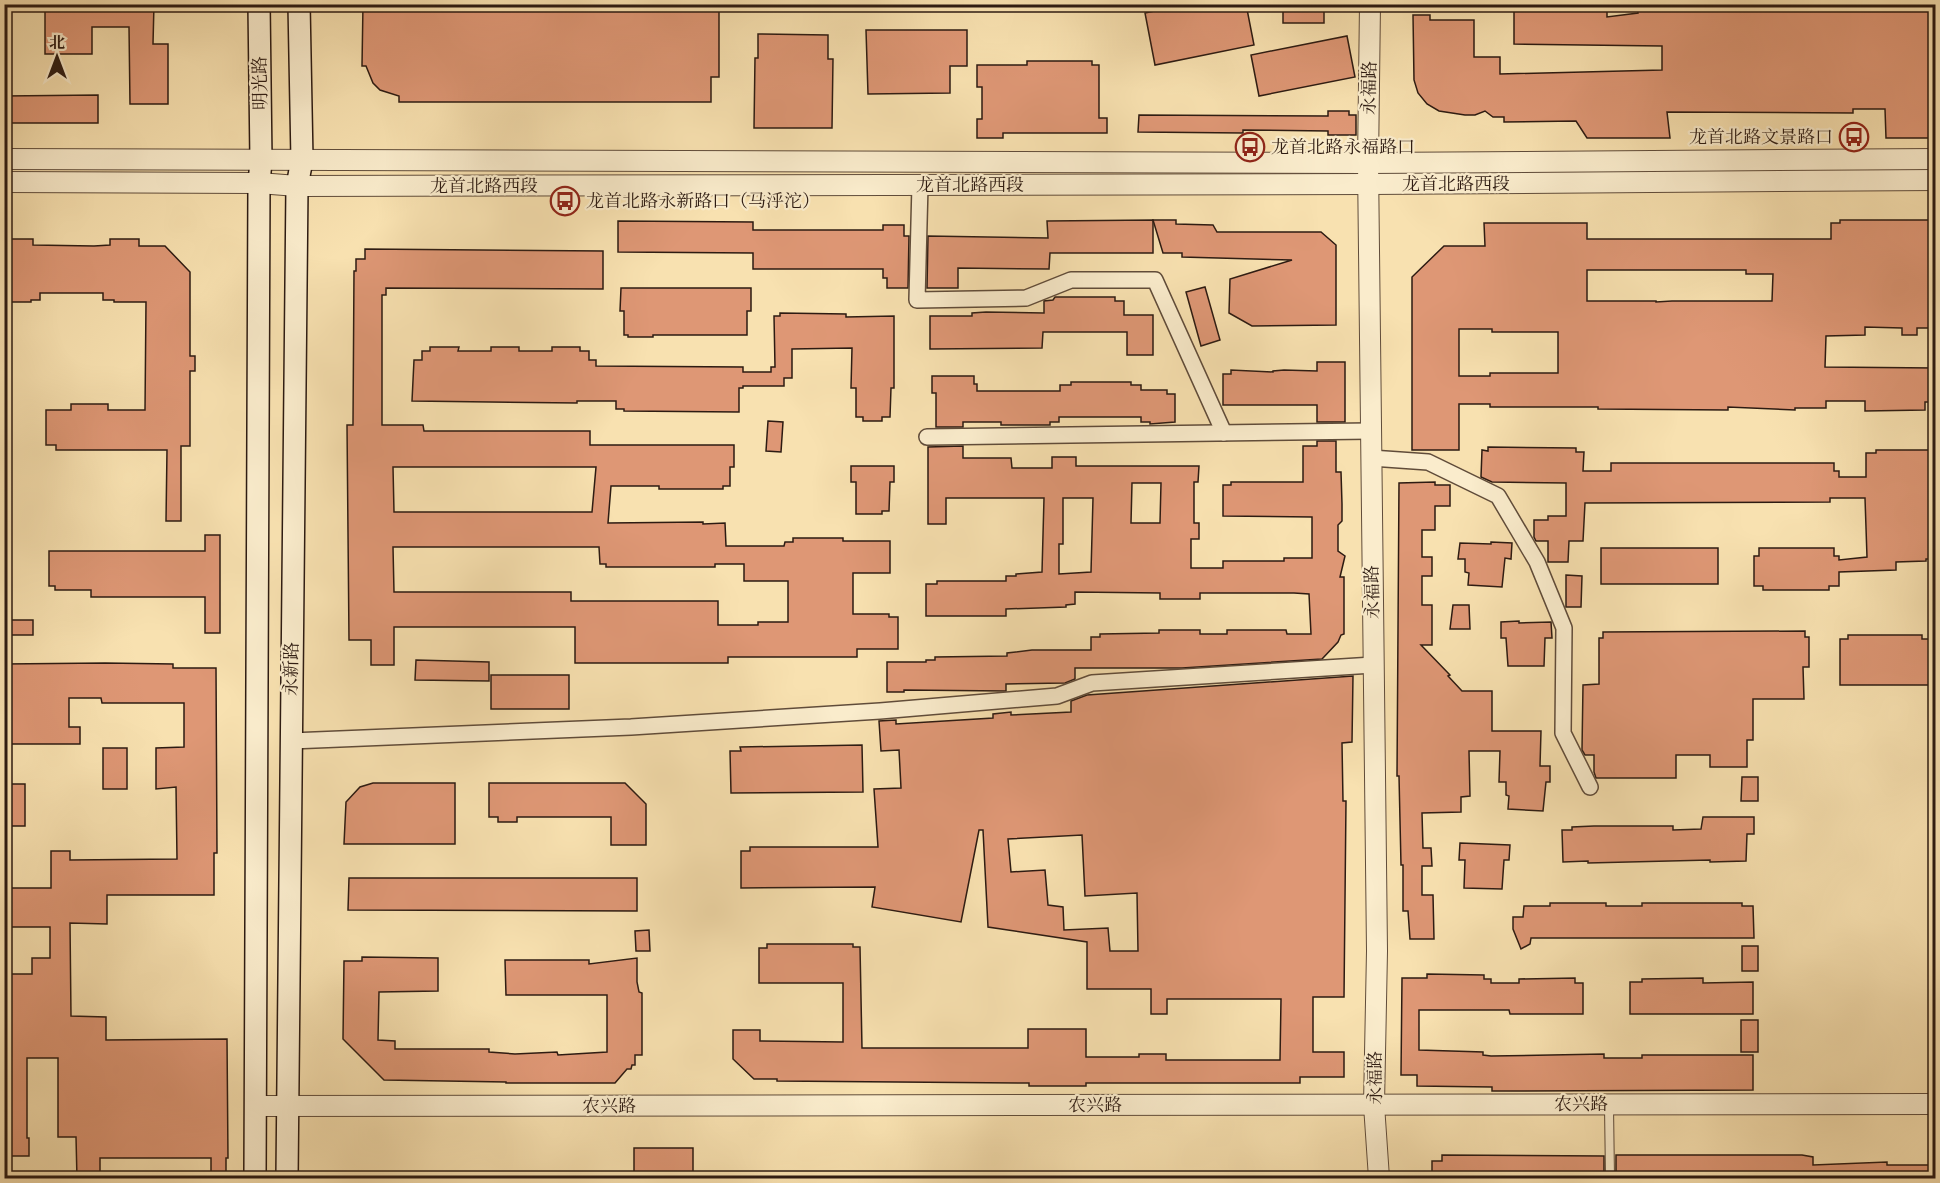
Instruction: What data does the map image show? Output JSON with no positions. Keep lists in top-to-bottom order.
{
  "streets": {
    "main road": ["明光路", "永新路"],
    "street": ["永福路", "龙首北路西段", "农兴路"]
  },
  "crossings": [
    ["明光路", "龙首北路西段"],
    ["明光路", "永新路"],
    ["永福路", "龙首北路西段"],
    ["永福路", "农兴路"],
    ["龙首北路西段", "永新路"],
    ["永新路", "农兴路"]
  ],
  "places": {
    "bus stop": ["龙首北路文景路口", "龙首北路永福路口", "龙首北路永新路口（马泘沱）"]
  },
  "north": "top"
}
